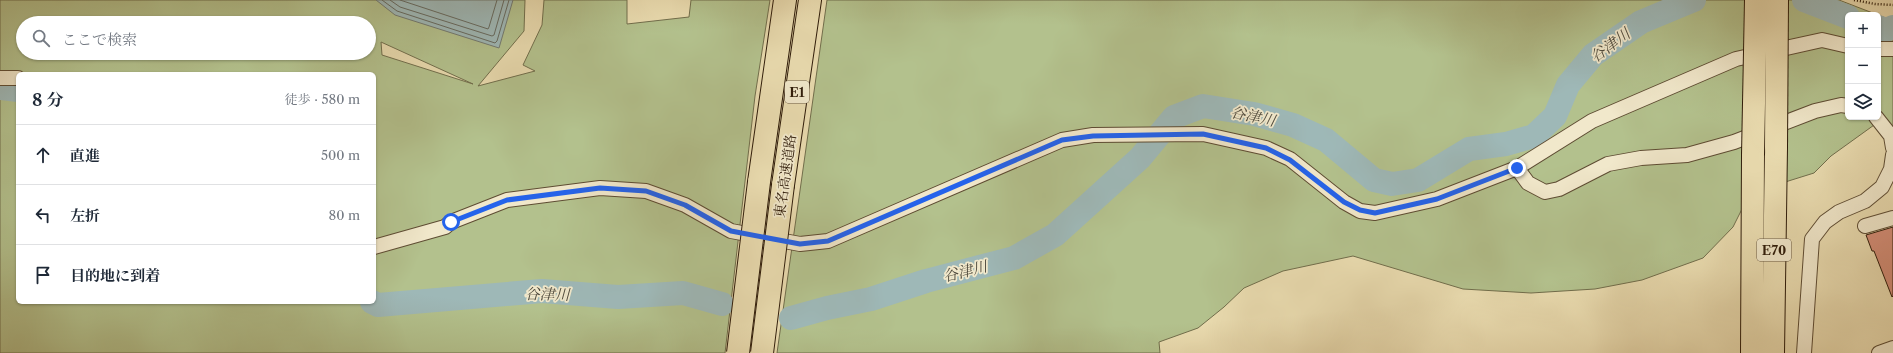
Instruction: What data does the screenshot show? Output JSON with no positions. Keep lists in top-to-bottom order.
{
  "streets": {
    "highway": ["E1", "東名高速道路", "E70"]
  },
  "water": ["谷津川"],
  "page": {
    "map_buttons": ["+", "−"],
    "search": "ここで検索",
    "heading": ["8 分", "徒歩 · 580 m"],
    "list": [
      ["直進", "500 m"],
      ["左折", "80 m"],
      "目的地に到着"
    ]
  }
}
